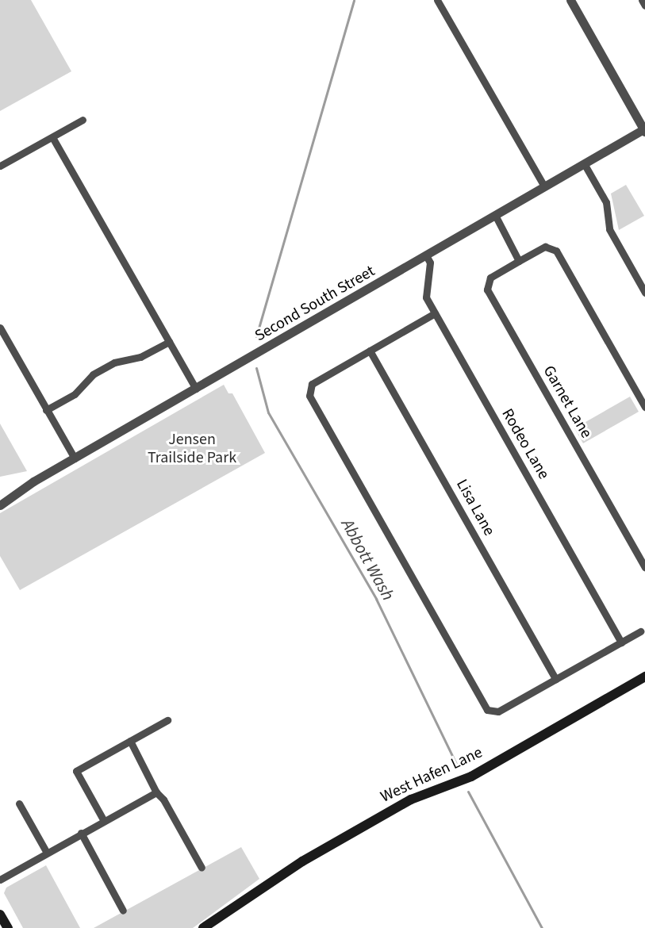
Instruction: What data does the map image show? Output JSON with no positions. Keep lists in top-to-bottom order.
{
  "streets": {
    "main road": ["West Hafen Lane"],
    "street": [
      "Second South Street",
      "Garnet Lane",
      "Rodeo Lane",
      "Lisa Lane"
    ]
  },
  "crossings": [
    ["Second South Street", "Rodeo Lane"]
  ],
  "water": ["Abbott Wash"],
  "parks": ["Jensen Trailside Park"]
}
